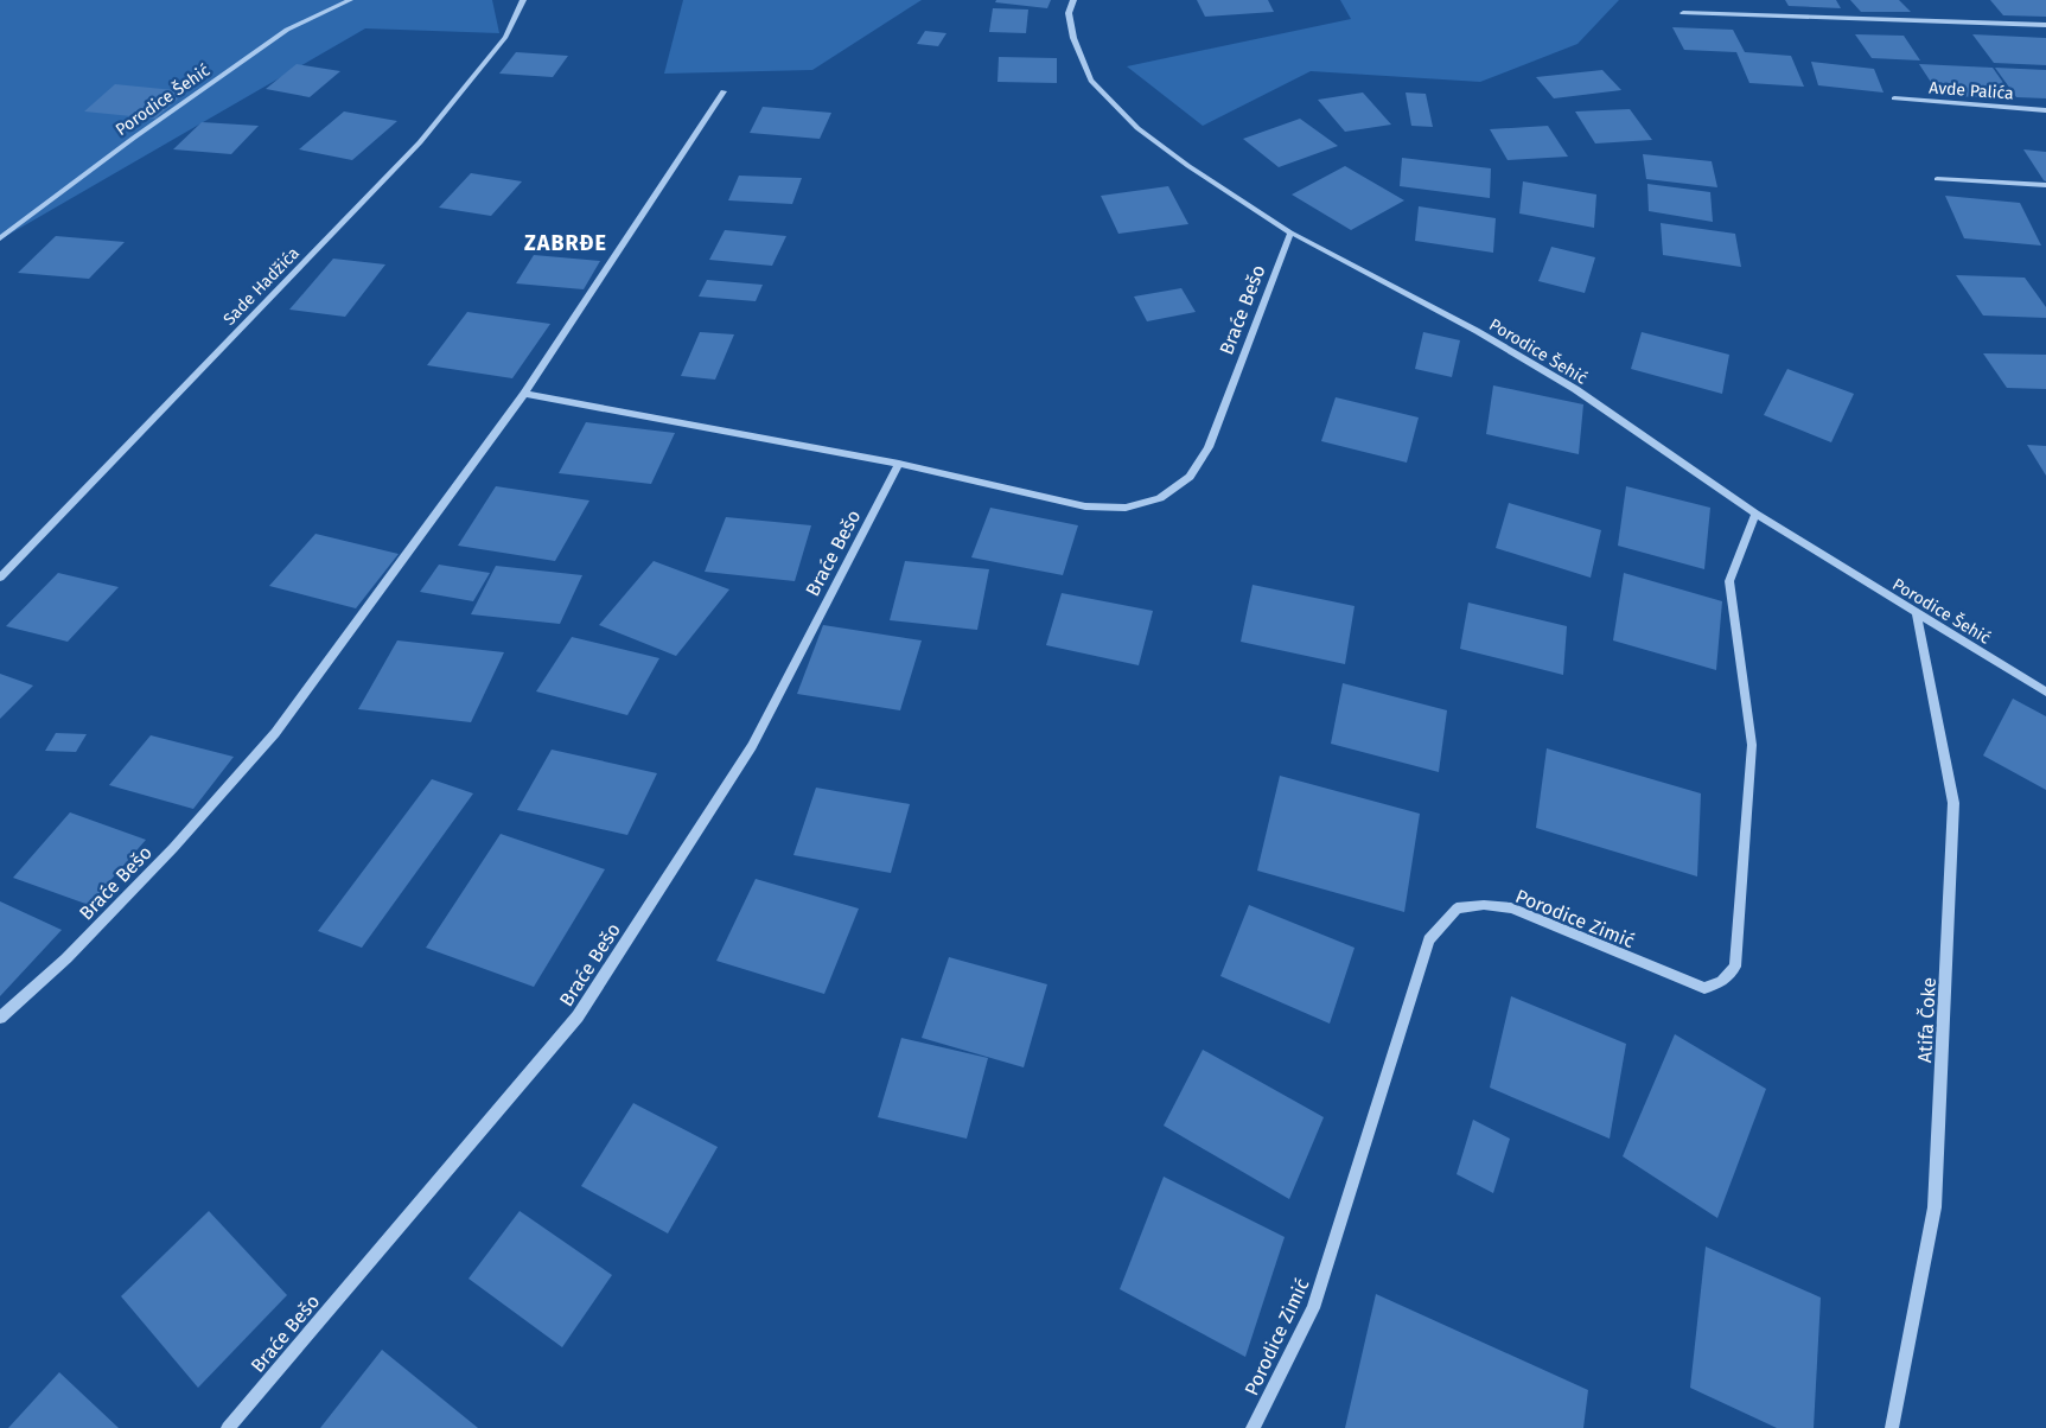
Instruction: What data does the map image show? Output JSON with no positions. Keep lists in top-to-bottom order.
{
  "streets": {
    "street": [
      "Avde Palića",
      "Porodice Šehić",
      "Sade Hadžića",
      "Braće Bešo",
      "Porodice Zimić",
      "Atifa Čoke"
    ]
  },
  "crossings": [
    ["Porodice Šehić", "Braće Bešo"],
    ["Porodice Šehić", "Porodice Zimić"],
    ["Porodice Šehić", "Atifa Čoke"]
  ],
  "districts": ["ZABRĐE"]
}
